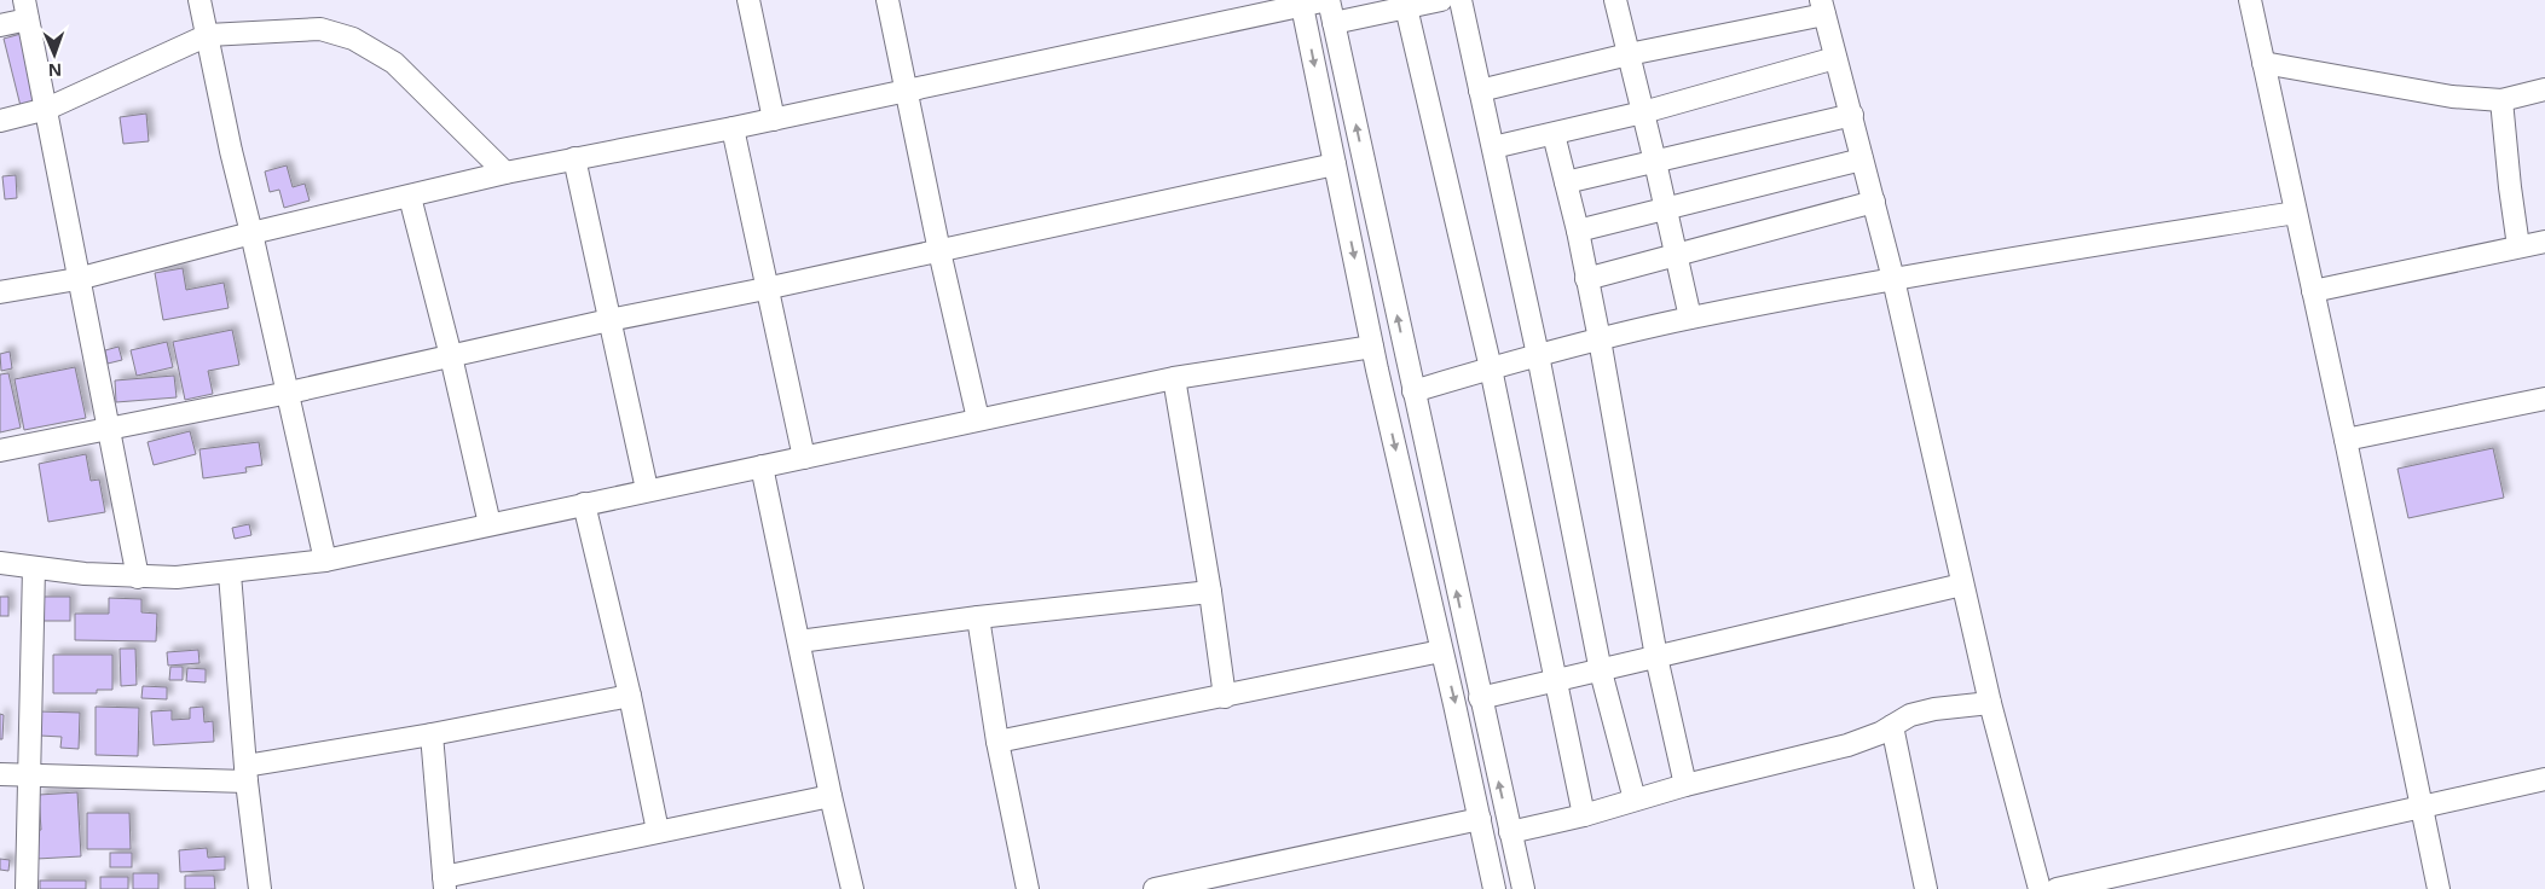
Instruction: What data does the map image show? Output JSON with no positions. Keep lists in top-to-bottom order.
{
  "north": "bottom"
}
